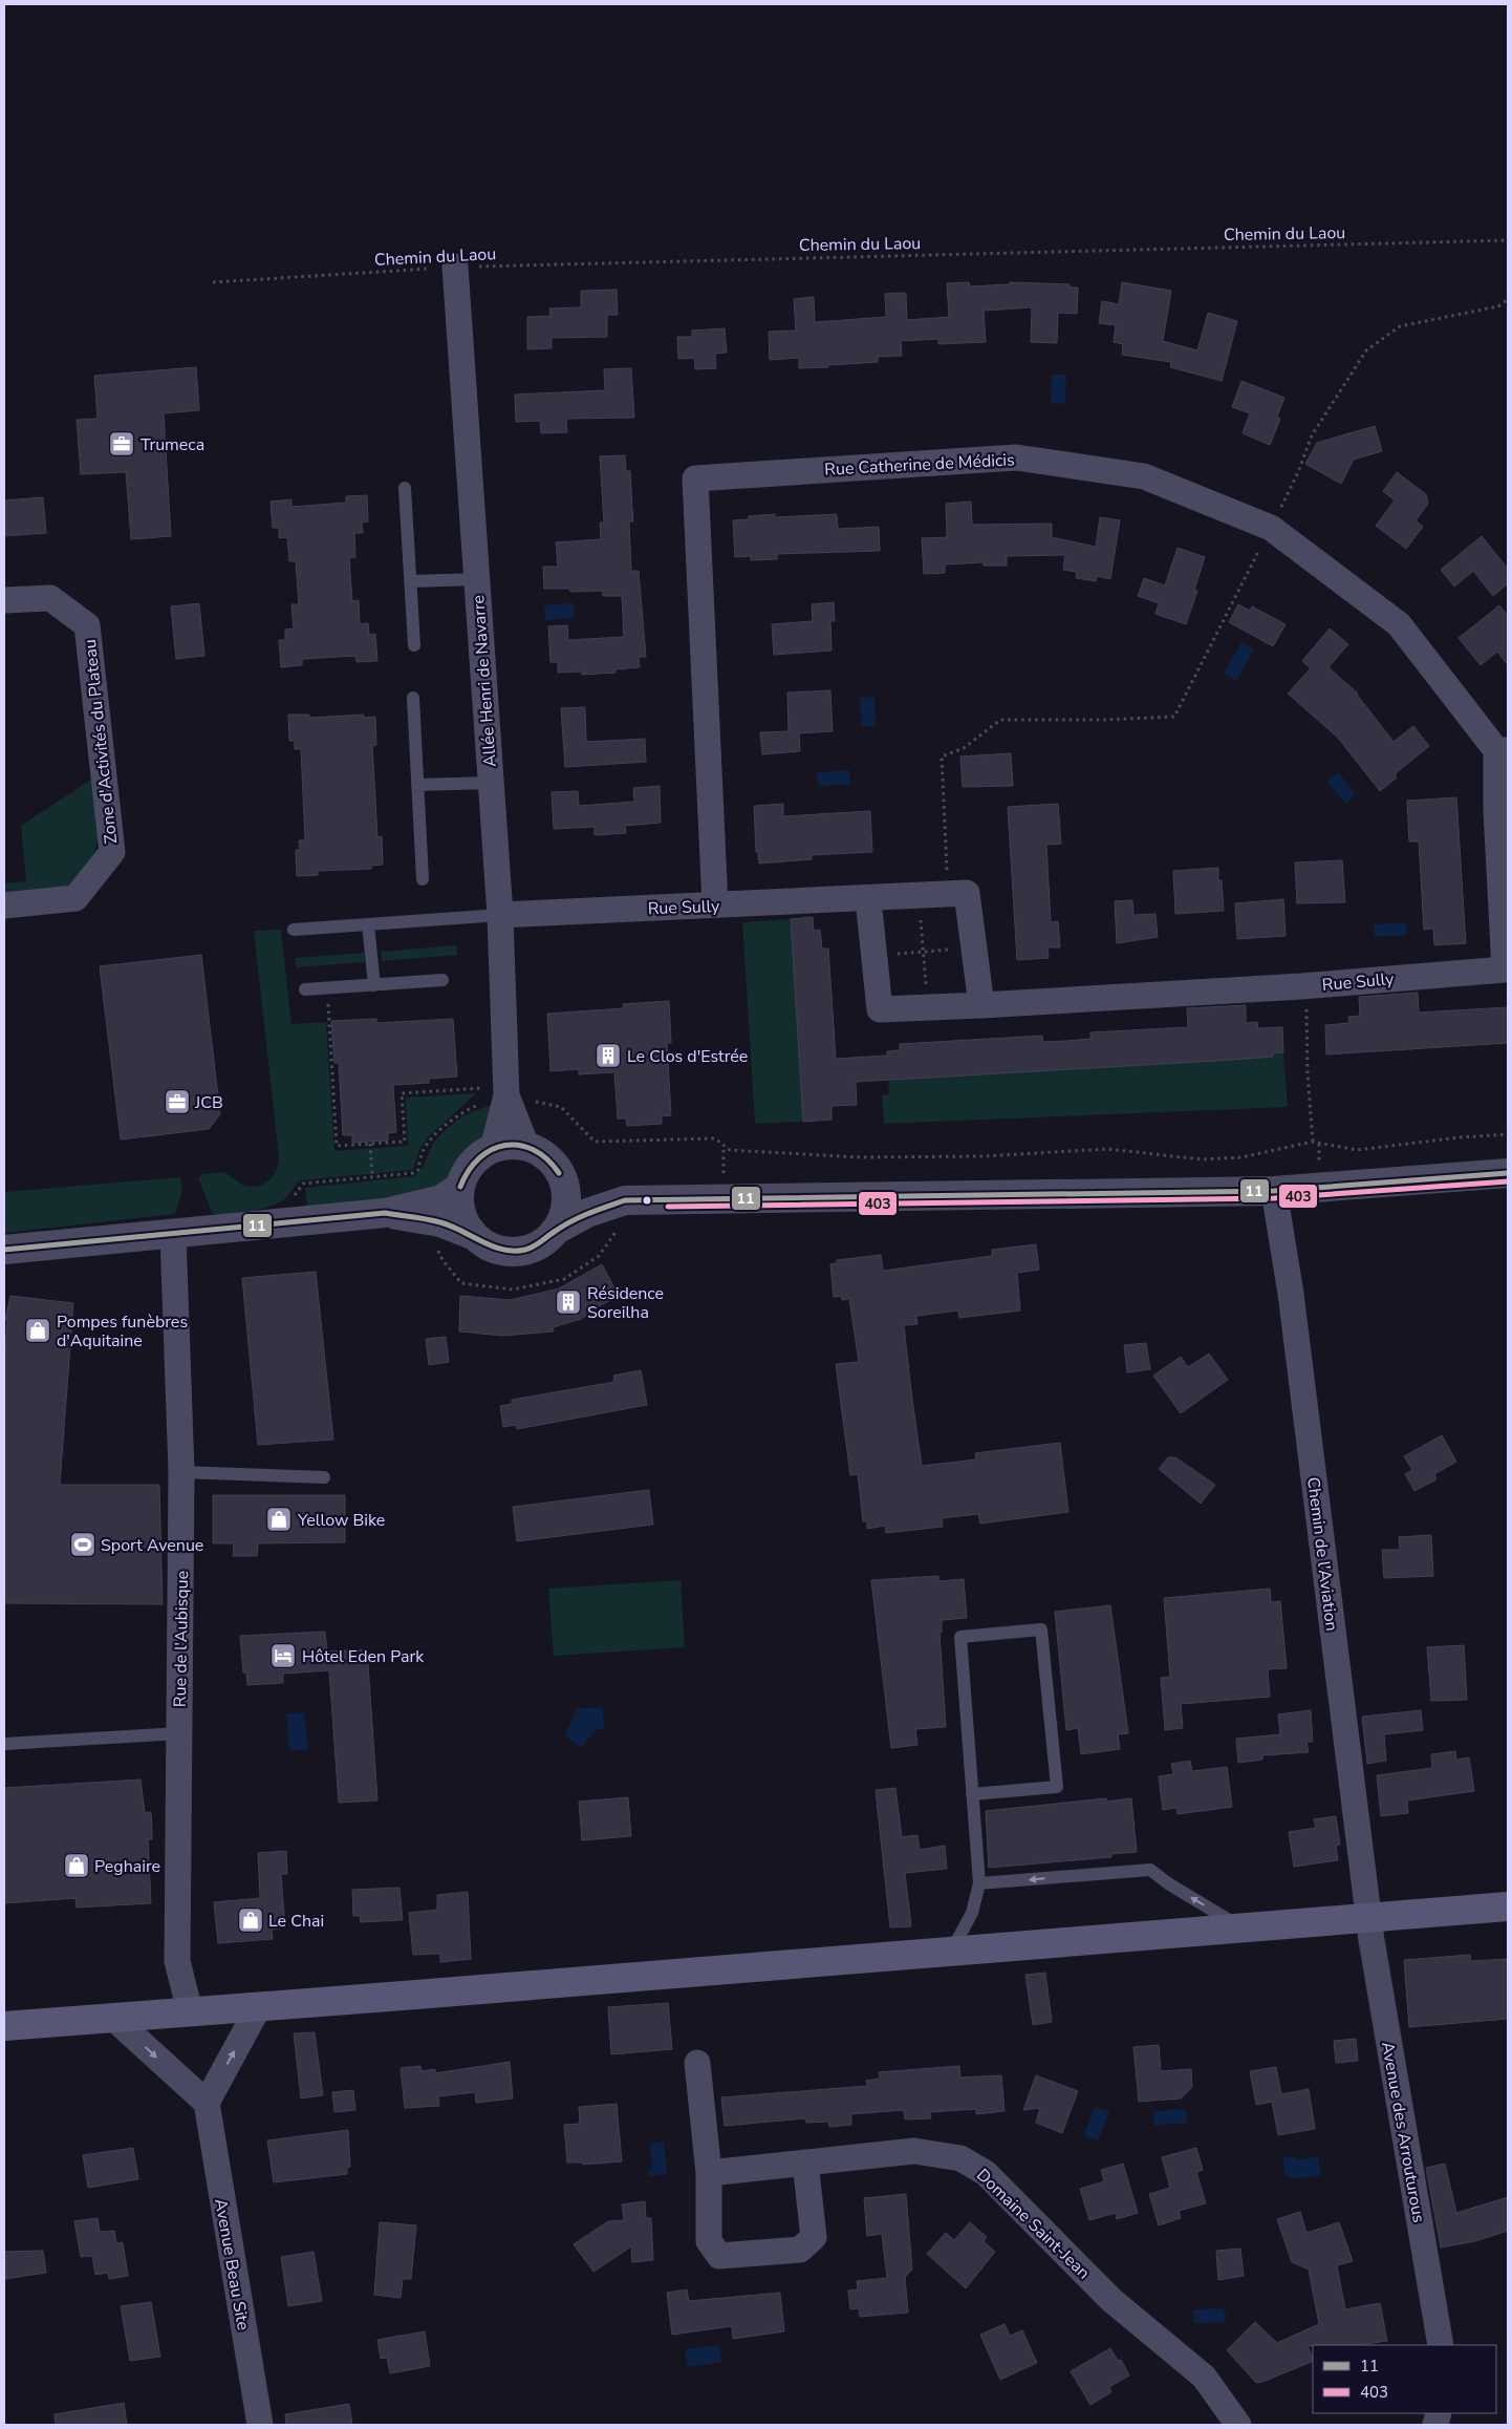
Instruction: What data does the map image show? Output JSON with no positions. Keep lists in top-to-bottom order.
{
  "streets": {
    "street": [
      "Rue Catherine de Médicis",
      "Allée Henri de Navarre",
      "Zone d'Activités du Plateau",
      "Rue Sully",
      "Chemin de l'Aviation",
      "Rue de l'Aubisque",
      "Avenue des Arrouturous",
      "Domaine Saint-Jean",
      "Avenue Beau Site"
    ],
    "path": ["Chemin du Laou"]
  },
  "crossings": [
    ["Chemin du Laou", "Allée Henri de Navarre"],
    ["Rue Catherine de Médicis", "Rue Sully"],
    ["Allée Henri de Navarre", "Rue Sully"],
    ["Chemin de l'Aviation", "Avenue des Arrouturous"]
  ],
  "places": {
    "office": ["Trumeca", "JCB"],
    "building": ["Le Clos d'Estrée", "Résidence Soreilha"],
    "shop": [
      "Pompes funèbres d'Aquitaine",
      "Yellow Bike",
      "Peghaire",
      "Le Chai"
    ],
    "sports": ["Sport Avenue"],
    "hotel": ["Hôtel Eden Park"]
  },
  "lines": ["transit line 11", "transit line 403"],
  "legend": ["11", "403"]
}
